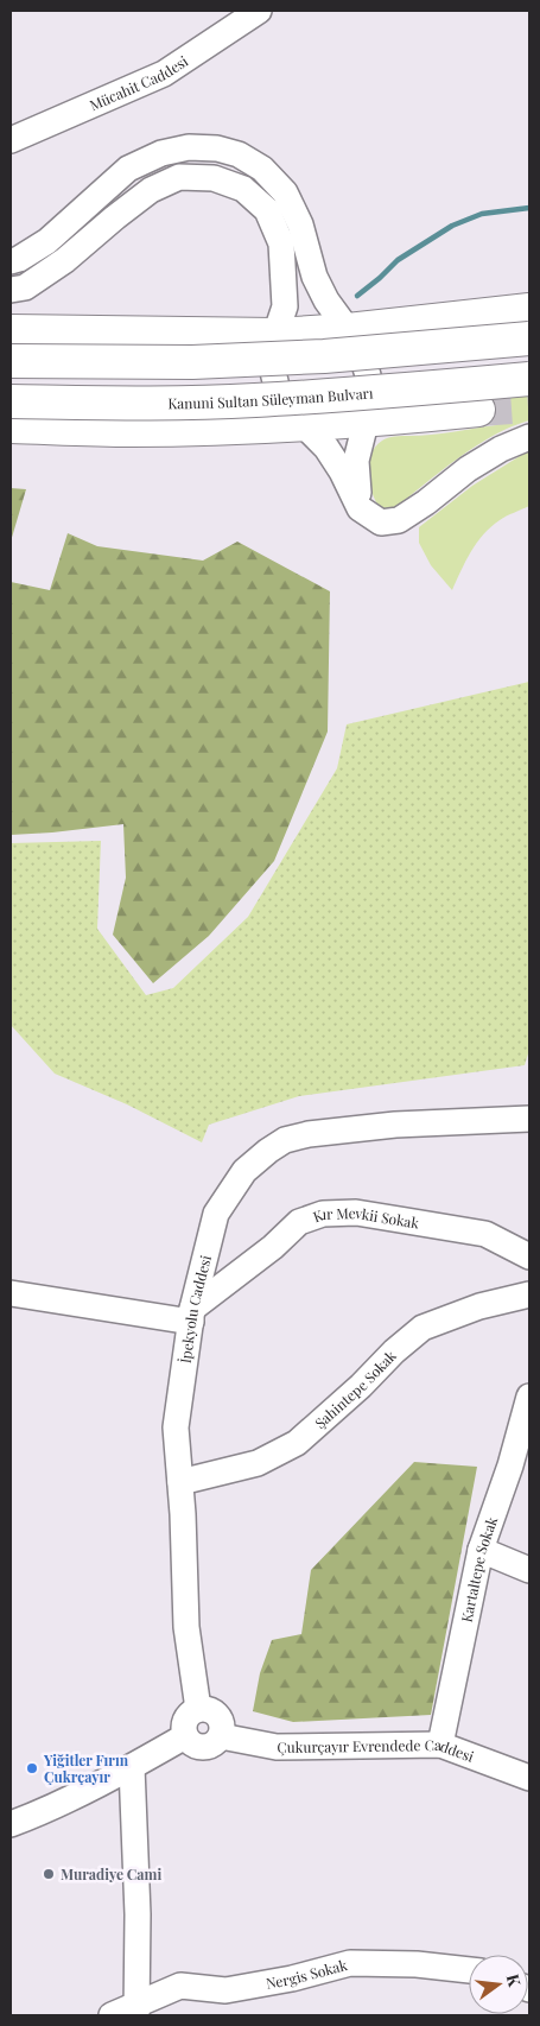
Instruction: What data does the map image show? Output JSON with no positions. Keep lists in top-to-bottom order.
{
  "streets": {
    "main road": ["Kanuni Sultan Süleyman Bulvarı"],
    "street": [
      "Mücahit Caddesi",
      "Kır Mevkii Sokak",
      "İpekyolu Caddesi",
      "Şahintepe Sokak",
      "Kartaltepe Sokak",
      "Çukurçayır Evrendede Caddesi",
      "Nergis Sokak"
    ]
  },
  "crossings": [
    ["Kır Mevkii Sokak", "İpekyolu Caddesi"],
    ["İpekyolu Caddesi", "Şahintepe Sokak"],
    ["İpekyolu Caddesi", "Çukurçayır Evrendede Caddesi"],
    ["Kartaltepe Sokak", "Çukurçayır Evrendede Caddesi"]
  ],
  "places": ["Yiğitler Fırın Çukrçayır", "Muradiye Cami"],
  "north": "right"
}
